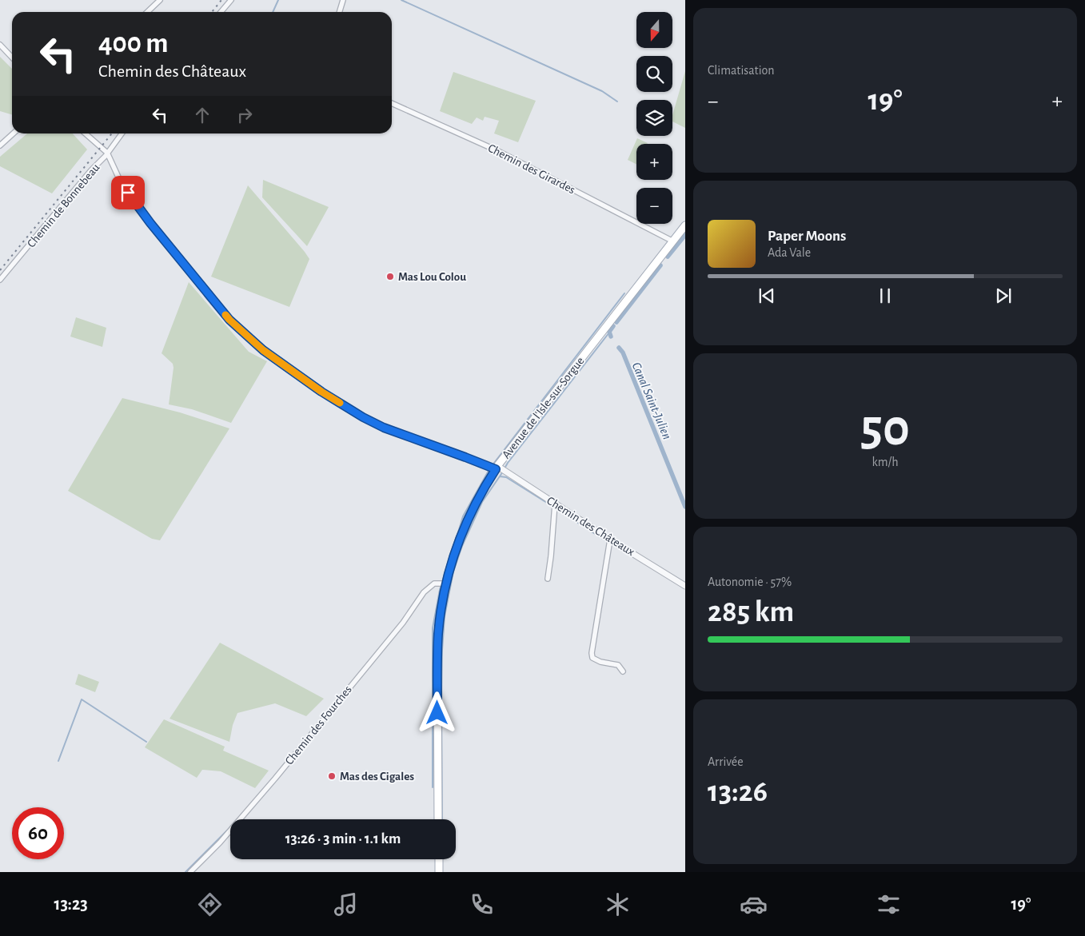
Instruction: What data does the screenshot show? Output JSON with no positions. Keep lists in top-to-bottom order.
{
  "streets": {
    "main road": ["Avenue de l'Isle-sur-Sorgue"],
    "street": [
      "Chemin des Girardes",
      "Chemin de Bonnebeau",
      "Chemin des Châteaux",
      "Chemin des Fourches"
    ]
  },
  "crossings": [
    ["Chemin des Girardes", "Avenue de l'Isle-sur-Sorgue"],
    ["Chemin de Bonnebeau", "Chemin des Châteaux"],
    ["Avenue de l'Isle-sur-Sorgue", "Chemin des Châteaux"],
    ["Avenue de l'Isle-sur-Sorgue", "Chemin des Fourches"]
  ],
  "water": ["Canal Saint-Julien"],
  "places": ["Mas Lou Colou", "Mas des Cigales"],
  "north": "bottom",
  "page": {
    "tile": [
      "Climatisation",
      ["50", "km/h"],
      ["Autonomie · 57%", "285 km"],
      ["Arrivée", "13:26"]
    ],
    "map_buttons": ["+", "−"],
    "turn": ["400 m", "Chemin des Châteaux"],
    "heat": ["−", "19°", "+"],
    "song": ["Paper Moons", "Ada Vale"],
    "limit": "60",
    "trip": "13:26 · 3 min · 1.1 km",
    "tabs": ["13:23", "19°"]
  }
}
